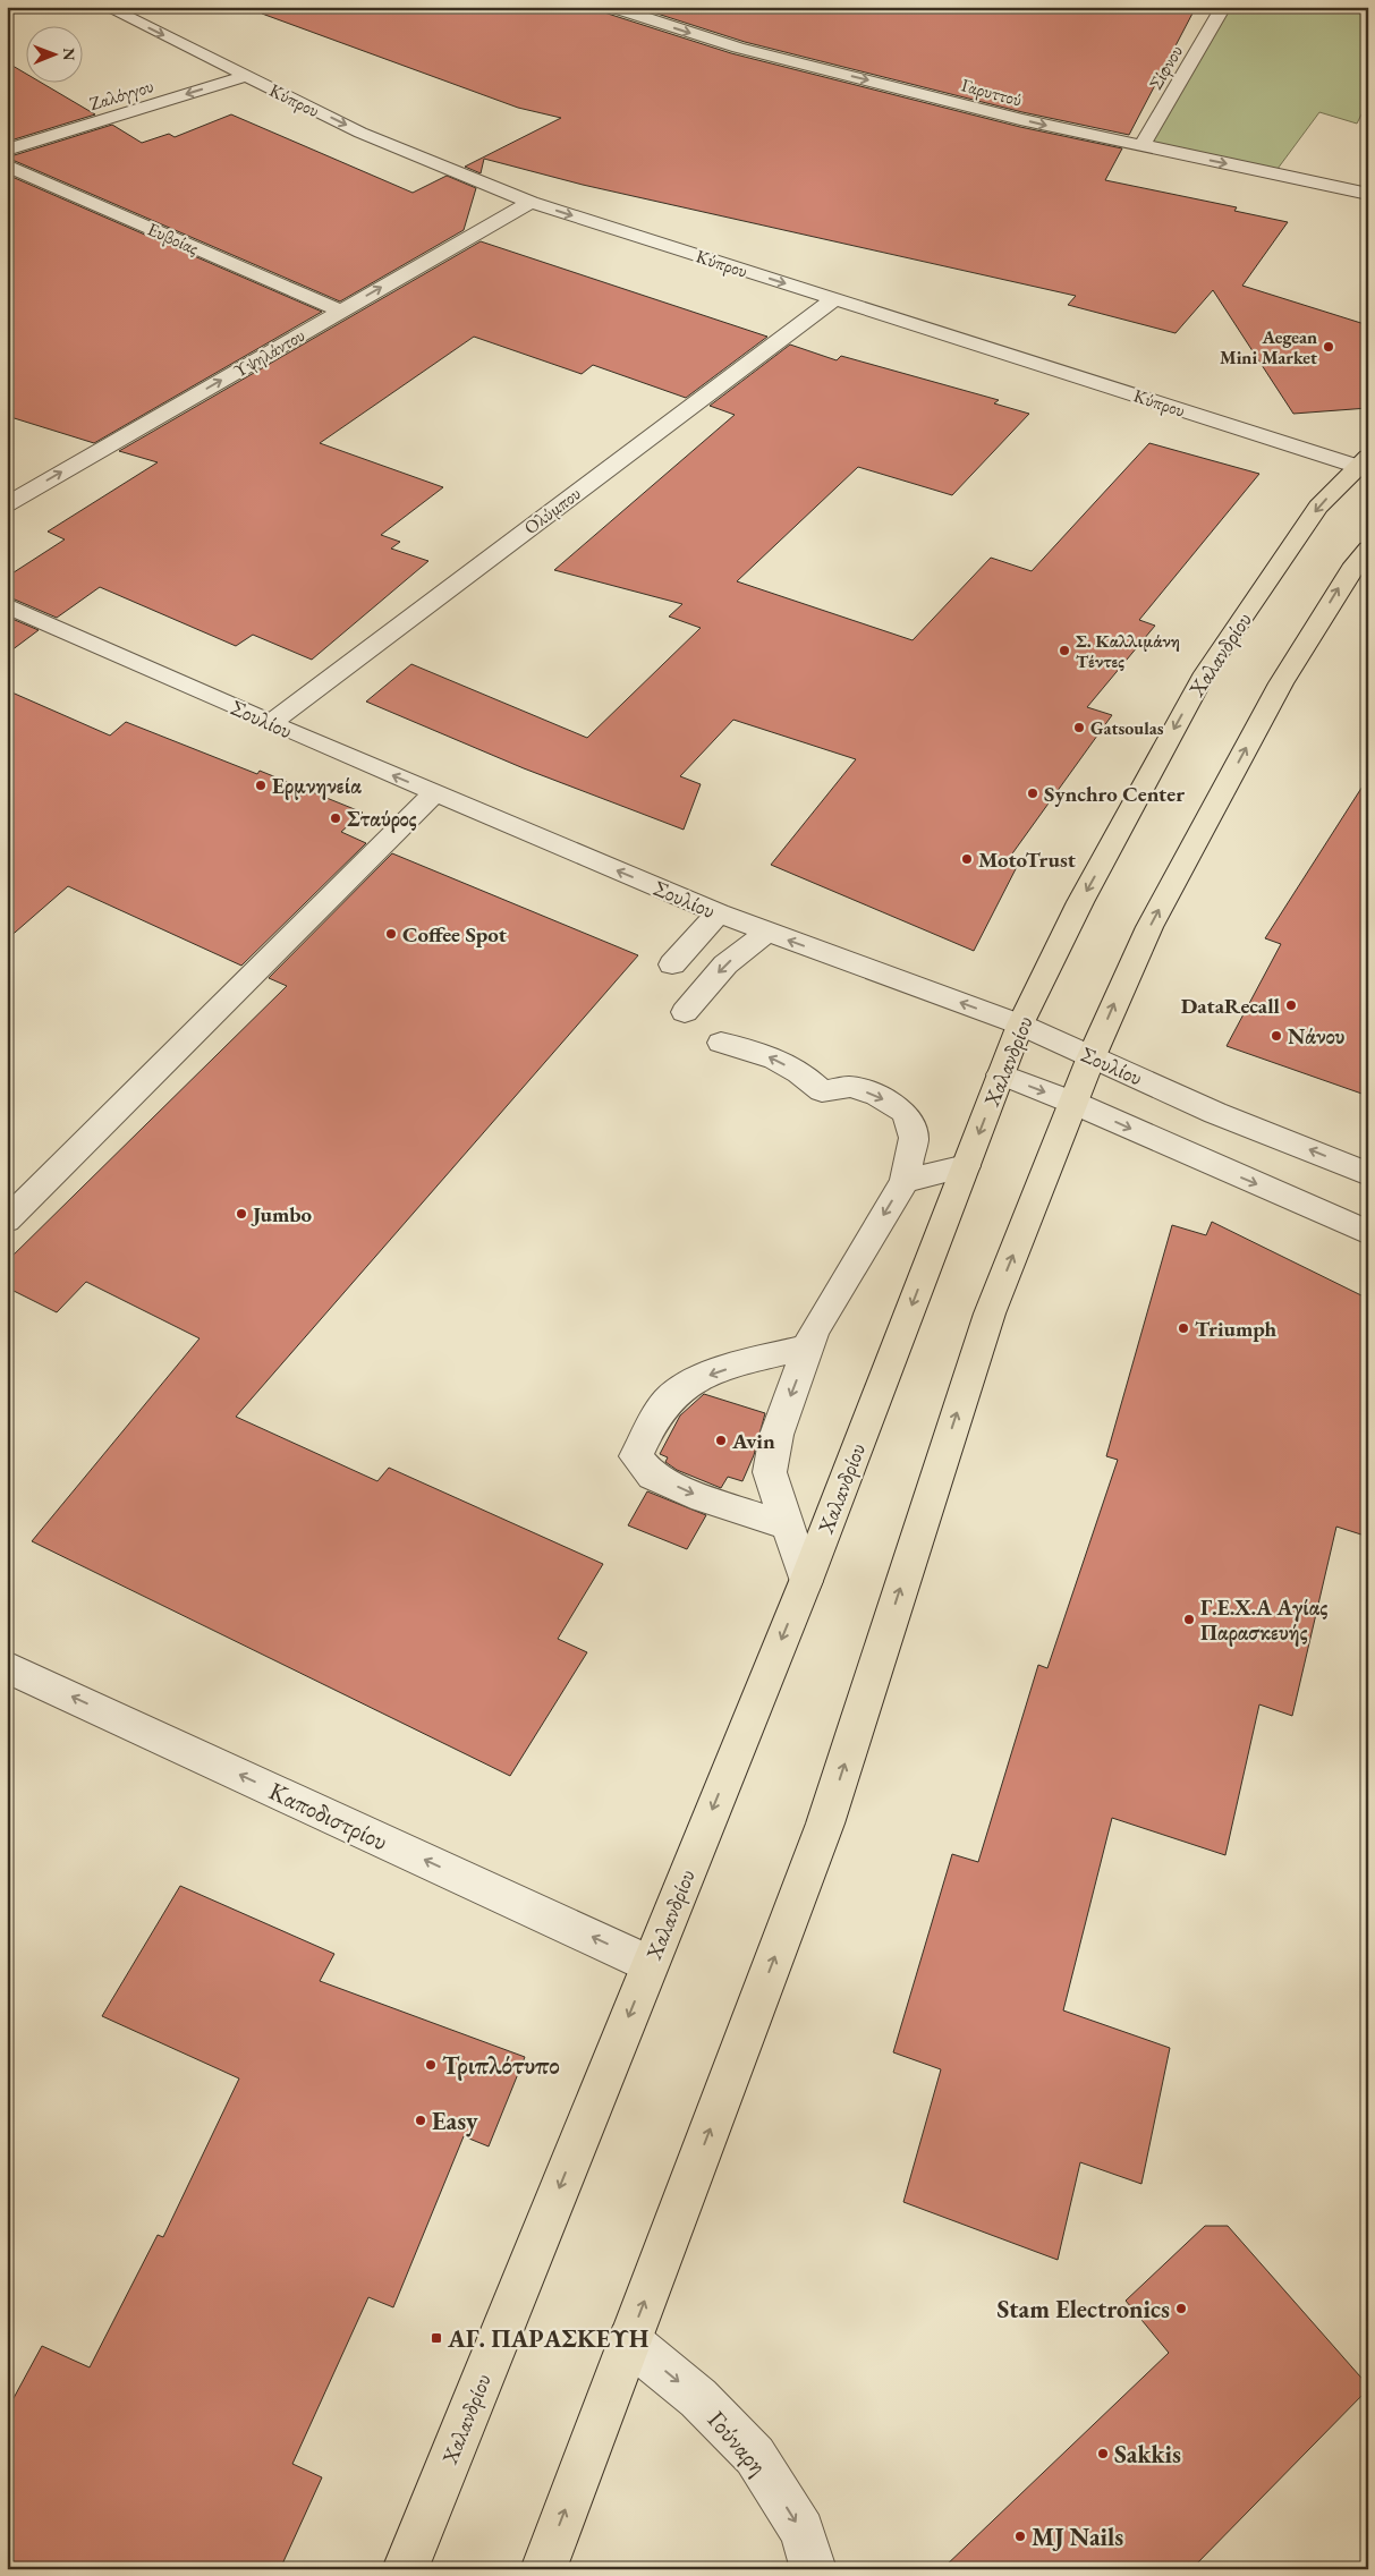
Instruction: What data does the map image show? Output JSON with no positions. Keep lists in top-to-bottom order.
{
  "streets": {
    "main road": ["Χαλανδρίου"],
    "street": [
      "Σίφνου",
      "Γαρυττού",
      "Ζαλόγγου",
      "Κύπρου",
      "Ευβοίας",
      "Υψηλάντου",
      "Ολύμπου",
      "Σουλίου",
      "Καποδιστρίου",
      "Γούναρη"
    ]
  },
  "crossings": [
    ["Σίφνου", "Γαρυττού"],
    ["Ζαλόγγου", "Κύπρου"],
    ["Κύπρου", "Υψηλάντου"],
    ["Κύπρου", "Ολύμπου"],
    ["Κύπρου", "Χαλανδρίου"],
    ["Ευβοίας", "Υψηλάντου"],
    ["Ολύμπου", "Σουλίου"],
    ["Χαλανδρίου", "Σουλίου"],
    ["Χαλανδρίου", "Καποδιστρίου"]
  ],
  "one_way": [
    "Γαρυττού",
    "Ζαλόγγου",
    "Κύπρου",
    "Υψηλάντου",
    "Σουλίου",
    "Καποδιστρίου",
    "Γούναρη"
  ],
  "places": {
    "other": [
      "Aegean Mini Market",
      "Σ. Καλλιμάνη Τέντες",
      "Gatsoulas",
      "Ερμνηνεία",
      "Synchro Center",
      "Σταύρος",
      "MotoTrust",
      "Coffee Spot",
      "DataRecall",
      "Νάνου",
      "Jumbo",
      "Triumph",
      "Avin",
      "Γ.Ε.Χ.Α Αγίας Παρασκευής",
      "Τριπλότυπο",
      "Easy",
      "Stam Electronics",
      "Sakkis",
      "MJ Nails"
    ],
    "transit": ["ΑΓ. ΠΑΡΑΣΚΕΥΗ"]
  },
  "north": "right"
}
